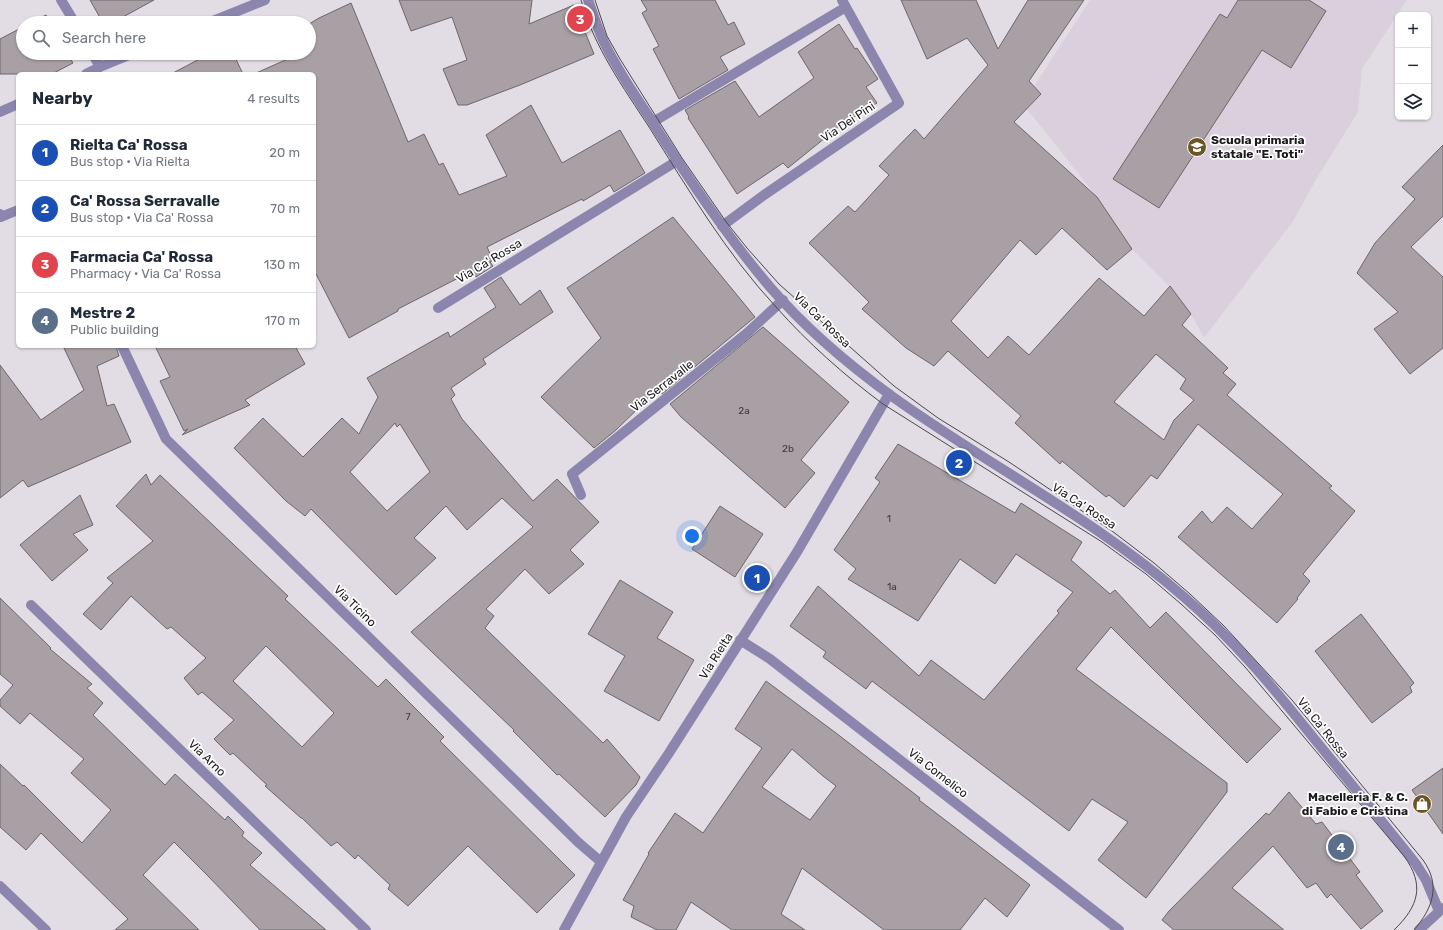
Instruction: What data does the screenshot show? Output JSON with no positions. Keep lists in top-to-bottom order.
{
  "streets": {
    "street": [
      "Via Dei Pini",
      "Via Ca' Rossa",
      "Via Serravalle",
      "Via Ticino",
      "Via Rielta",
      "Via Arno",
      "Via Comelico"
    ]
  },
  "crossings": [
    ["Via Dei Pini", "Via Ca' Rossa"],
    ["Via Ca' Rossa", "Via Serravalle"],
    ["Via Ca' Rossa", "Via Rielta"],
    ["Via Ticino", "Via Rielta"],
    ["Via Rielta", "Via Comelico"]
  ],
  "places": {
    "school or university": ["Scuola primaria statale \"E. Toti\""],
    "shop": ["Macelleria F. & C. di Fabio e Cristina"]
  },
  "house_numbers": [
    "2a",
    "2b",
    "1",
    "1a",
    "7"
  ],
  "page": {
    "pins": [
      "3",
      "2",
      "1",
      "4"
    ],
    "map_buttons": ["+", "−"],
    "search": "Search here",
    "heading": ["Nearby", "4 results"],
    "list": [
      {
        "mark": "1",
        "name": "Rielta Ca' Rossa",
        "note": "Bus stop · Via Rielta",
        "value": "20 m"
      },
      {
        "mark": "2",
        "name": "Ca' Rossa Serravalle",
        "note": "Bus stop · Via Ca' Rossa",
        "value": "70 m"
      },
      {
        "mark": "3",
        "name": "Farmacia Ca' Rossa",
        "note": "Pharmacy · Via Ca' Rossa",
        "value": "130 m"
      },
      {
        "mark": "4",
        "name": "Mestre 2",
        "note": "Public building",
        "value": "170 m"
      }
    ]
  }
}
